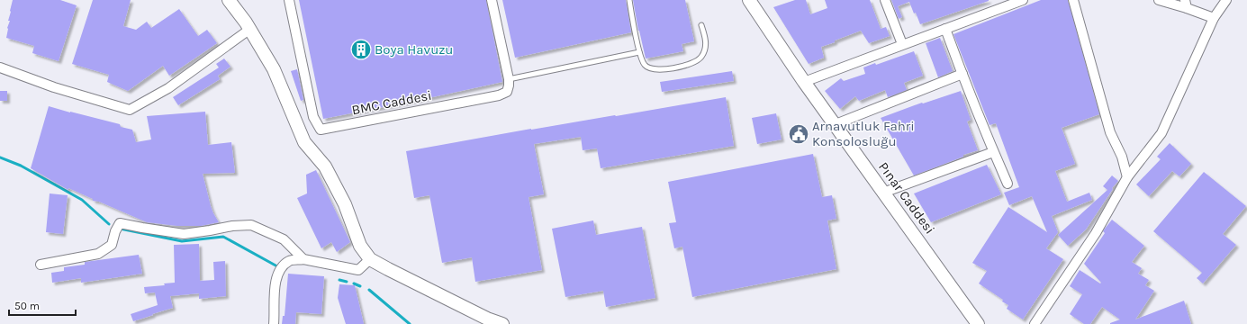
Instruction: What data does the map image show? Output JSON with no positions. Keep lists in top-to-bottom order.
{
  "streets": {
    "street": ["BMC Caddesi", "Pınar Caddesi"]
  },
  "places": {
    "building": ["Boya Havuzu"],
    "public building": ["Arnavutluk Fahri Konsolosluğu"]
  },
  "scale_bar": "50 m"
}
